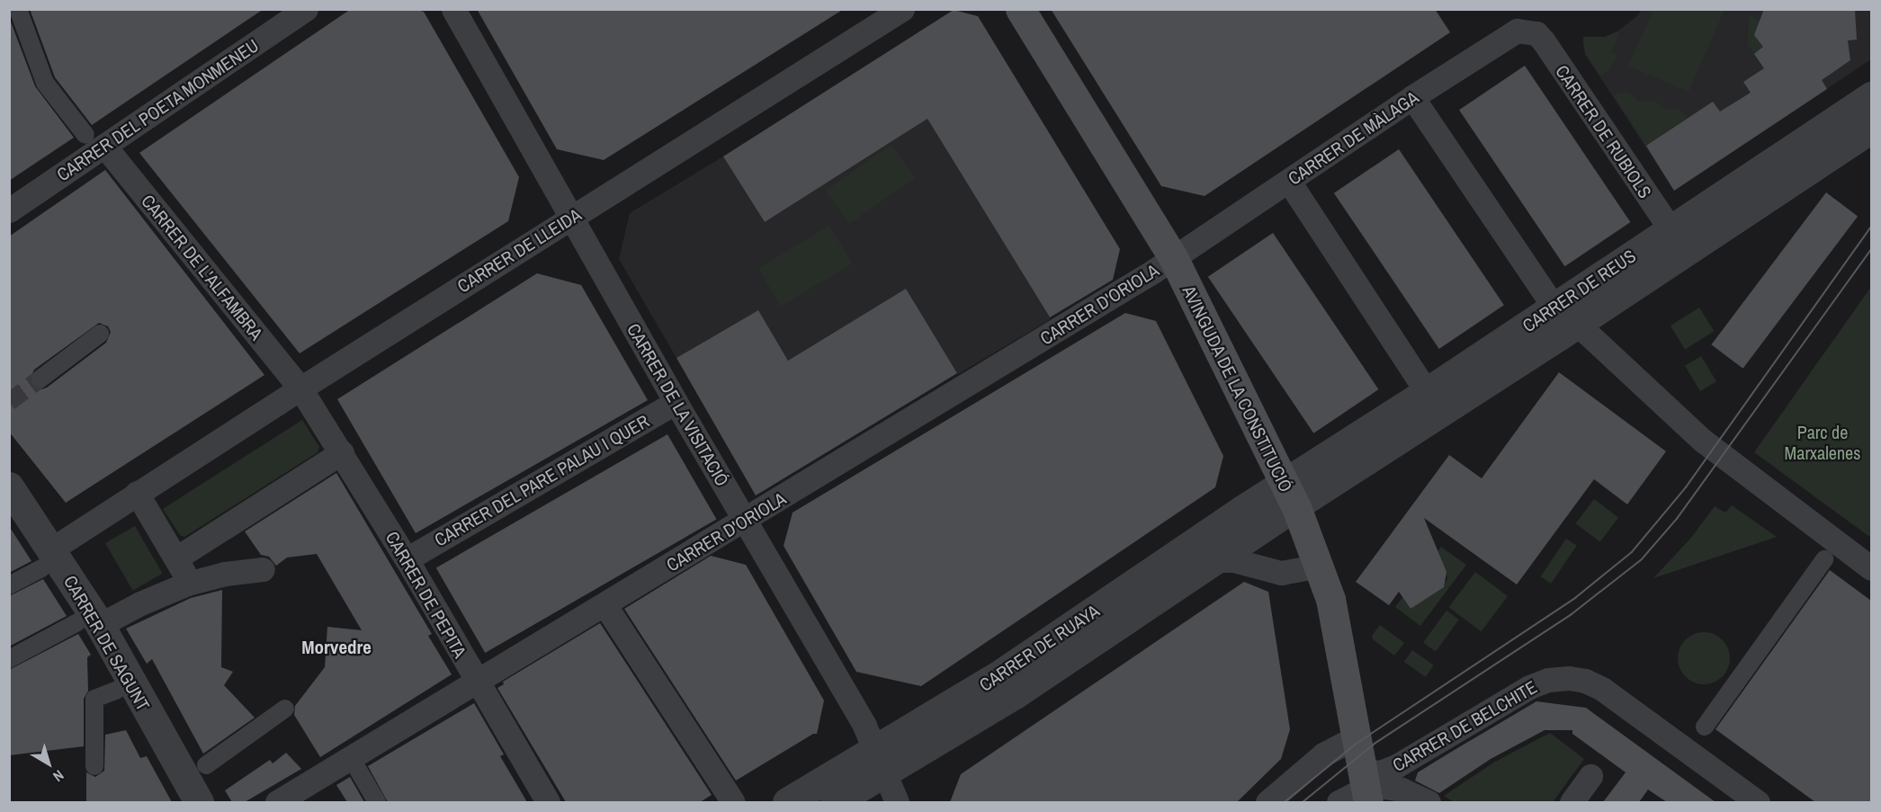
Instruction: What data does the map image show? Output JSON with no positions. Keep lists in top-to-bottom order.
{
  "streets": {
    "main road": ["AVINGUDA DE LA CONSTITUCIÓ"],
    "street": [
      "CARRER DEL POETA MONMENEU",
      "CARRER DE RUBIOLS",
      "CARRER DE MÀLAGA",
      "CARRER DE LLEIDA",
      "CARRER DE L'ALFAMBRA",
      "CARRER DE REUS",
      "CARRER D'ORIOLA",
      "CARRER DE LA VISITACIÓ",
      "CARRER DEL PARE PALAU I QUER",
      "CARRER DE PEPITA",
      "CARRER DE SAGUNT",
      "CARRER DE RUAYA",
      "CARRER DE BELCHITE"
    ]
  },
  "crossings": [
    ["CARRER DEL POETA MONMENEU", "CARRER DE L'ALFAMBRA"],
    ["CARRER DE RUBIOLS", "CARRER DE MÀLAGA"],
    ["CARRER DE RUBIOLS", "CARRER DE REUS"],
    ["CARRER DE MÀLAGA", "CARRER D'ORIOLA"],
    ["CARRER DE MÀLAGA", "AVINGUDA DE LA CONSTITUCIÓ"],
    ["CARRER DE LLEIDA", "CARRER DE L'ALFAMBRA"],
    ["CARRER DE LLEIDA", "CARRER DE LA VISITACIÓ"],
    ["CARRER DE LLEIDA", "CARRER DE PEPITA"],
    ["CARRER DE LLEIDA", "CARRER DE SAGUNT"],
    ["CARRER DE L'ALFAMBRA", "CARRER DE PEPITA"],
    ["CARRER DE REUS", "AVINGUDA DE LA CONSTITUCIÓ"],
    ["CARRER DE REUS", "CARRER DE RUAYA"],
    ["CARRER D'ORIOLA", "AVINGUDA DE LA CONSTITUCIÓ"],
    ["CARRER D'ORIOLA", "CARRER DE LA VISITACIÓ"],
    ["CARRER D'ORIOLA", "CARRER DE PEPITA"],
    ["AVINGUDA DE LA CONSTITUCIÓ", "CARRER DE RUAYA"],
    ["AVINGUDA DE LA CONSTITUCIÓ", "CARRER DE BELCHITE"],
    ["CARRER DE LA VISITACIÓ", "CARRER DEL PARE PALAU I QUER"],
    ["CARRER DE LA VISITACIÓ", "CARRER DE RUAYA"],
    ["CARRER DEL PARE PALAU I QUER", "CARRER DE PEPITA"]
  ],
  "districts": ["Morvedre"],
  "parks": ["Parc de Marxalenes"],
  "north": "bottom right"
}
